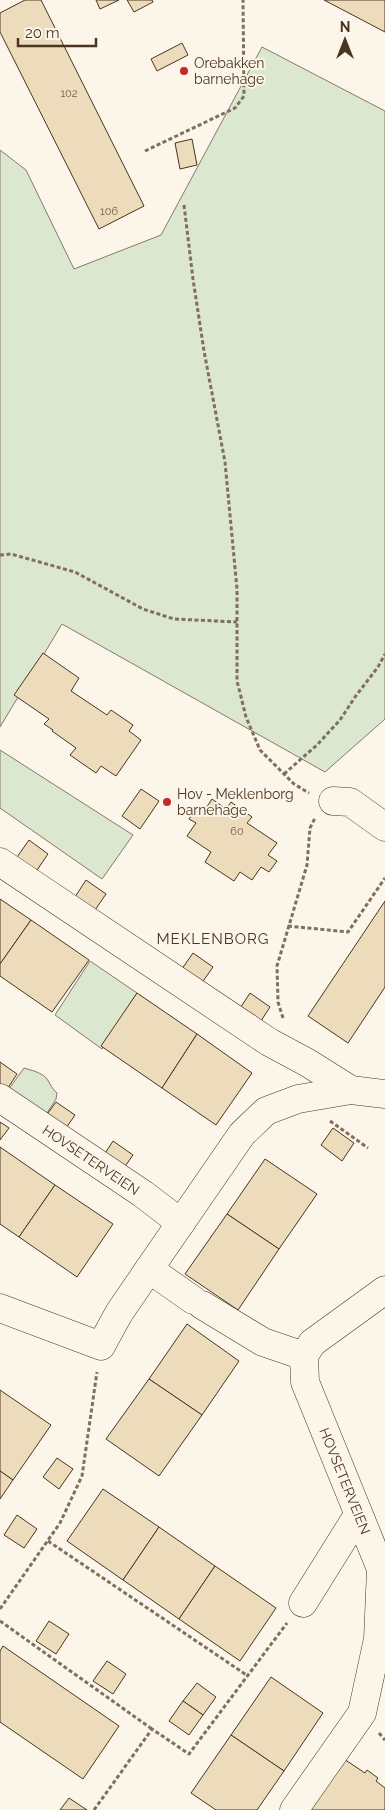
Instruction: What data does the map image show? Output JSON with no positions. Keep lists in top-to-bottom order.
{
  "streets": {
    "street": ["HOVSETERVEIEN"]
  },
  "districts": ["MEKLENBORG"],
  "places": ["Orebakken barnehage", "Hov - Meklenborg barnehage"],
  "house_numbers": ["102", "106", "60"],
  "scale_bar": "20 m",
  "north": "top"
}
